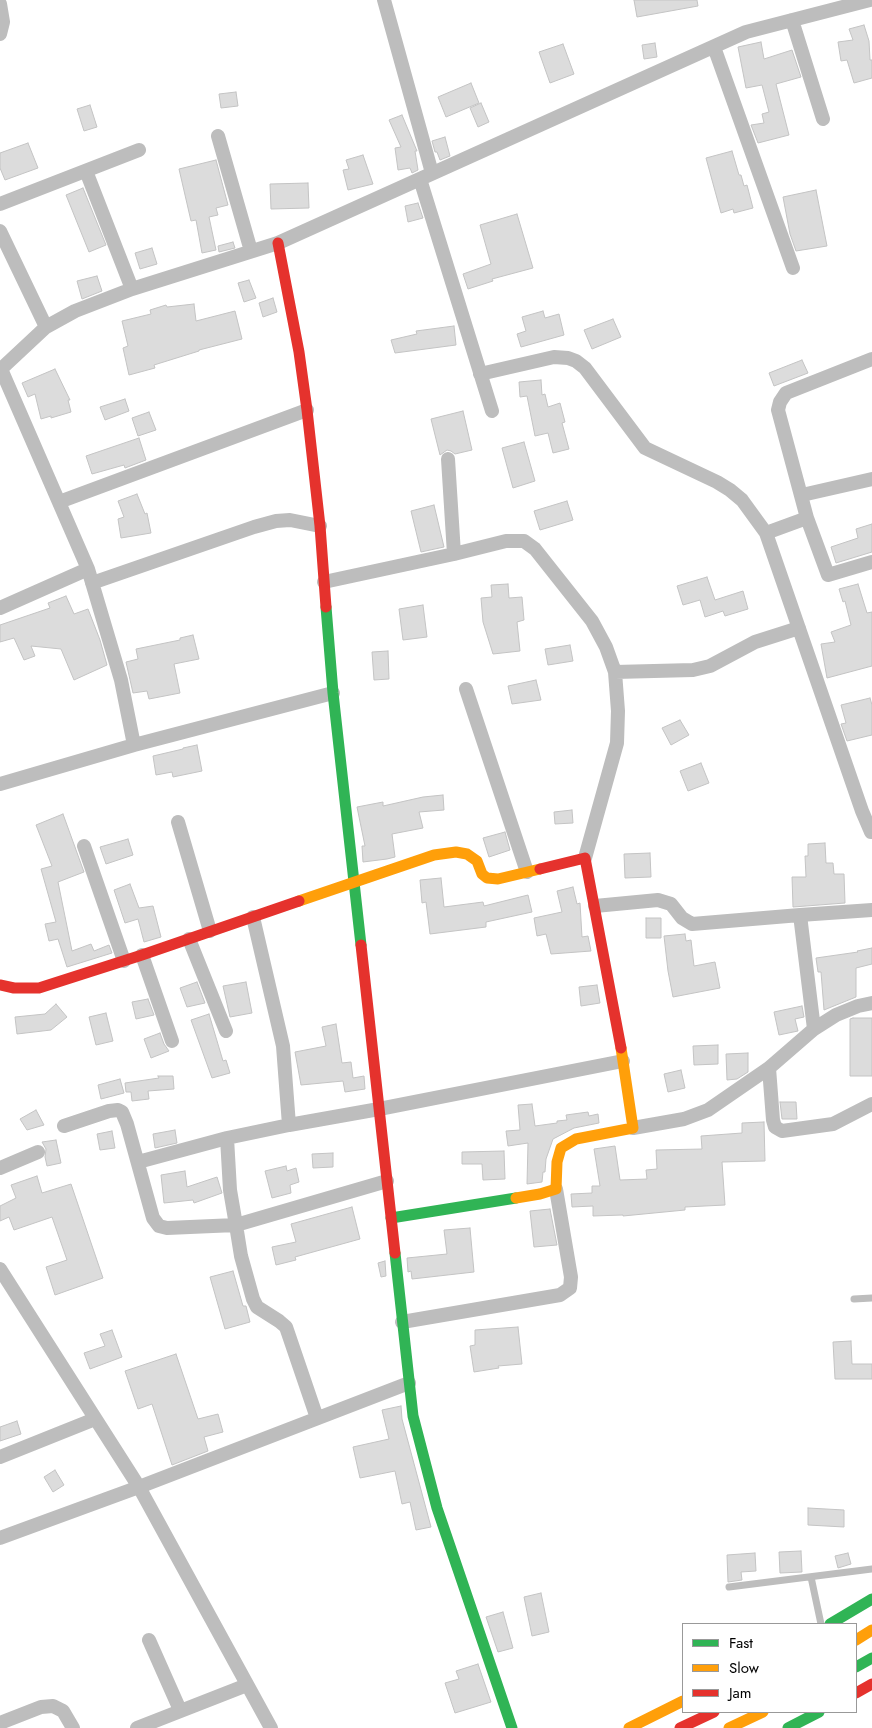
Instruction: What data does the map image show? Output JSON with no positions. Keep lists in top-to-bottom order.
{
  "legend": ["Fast", "Slow", "Jam"]
}
